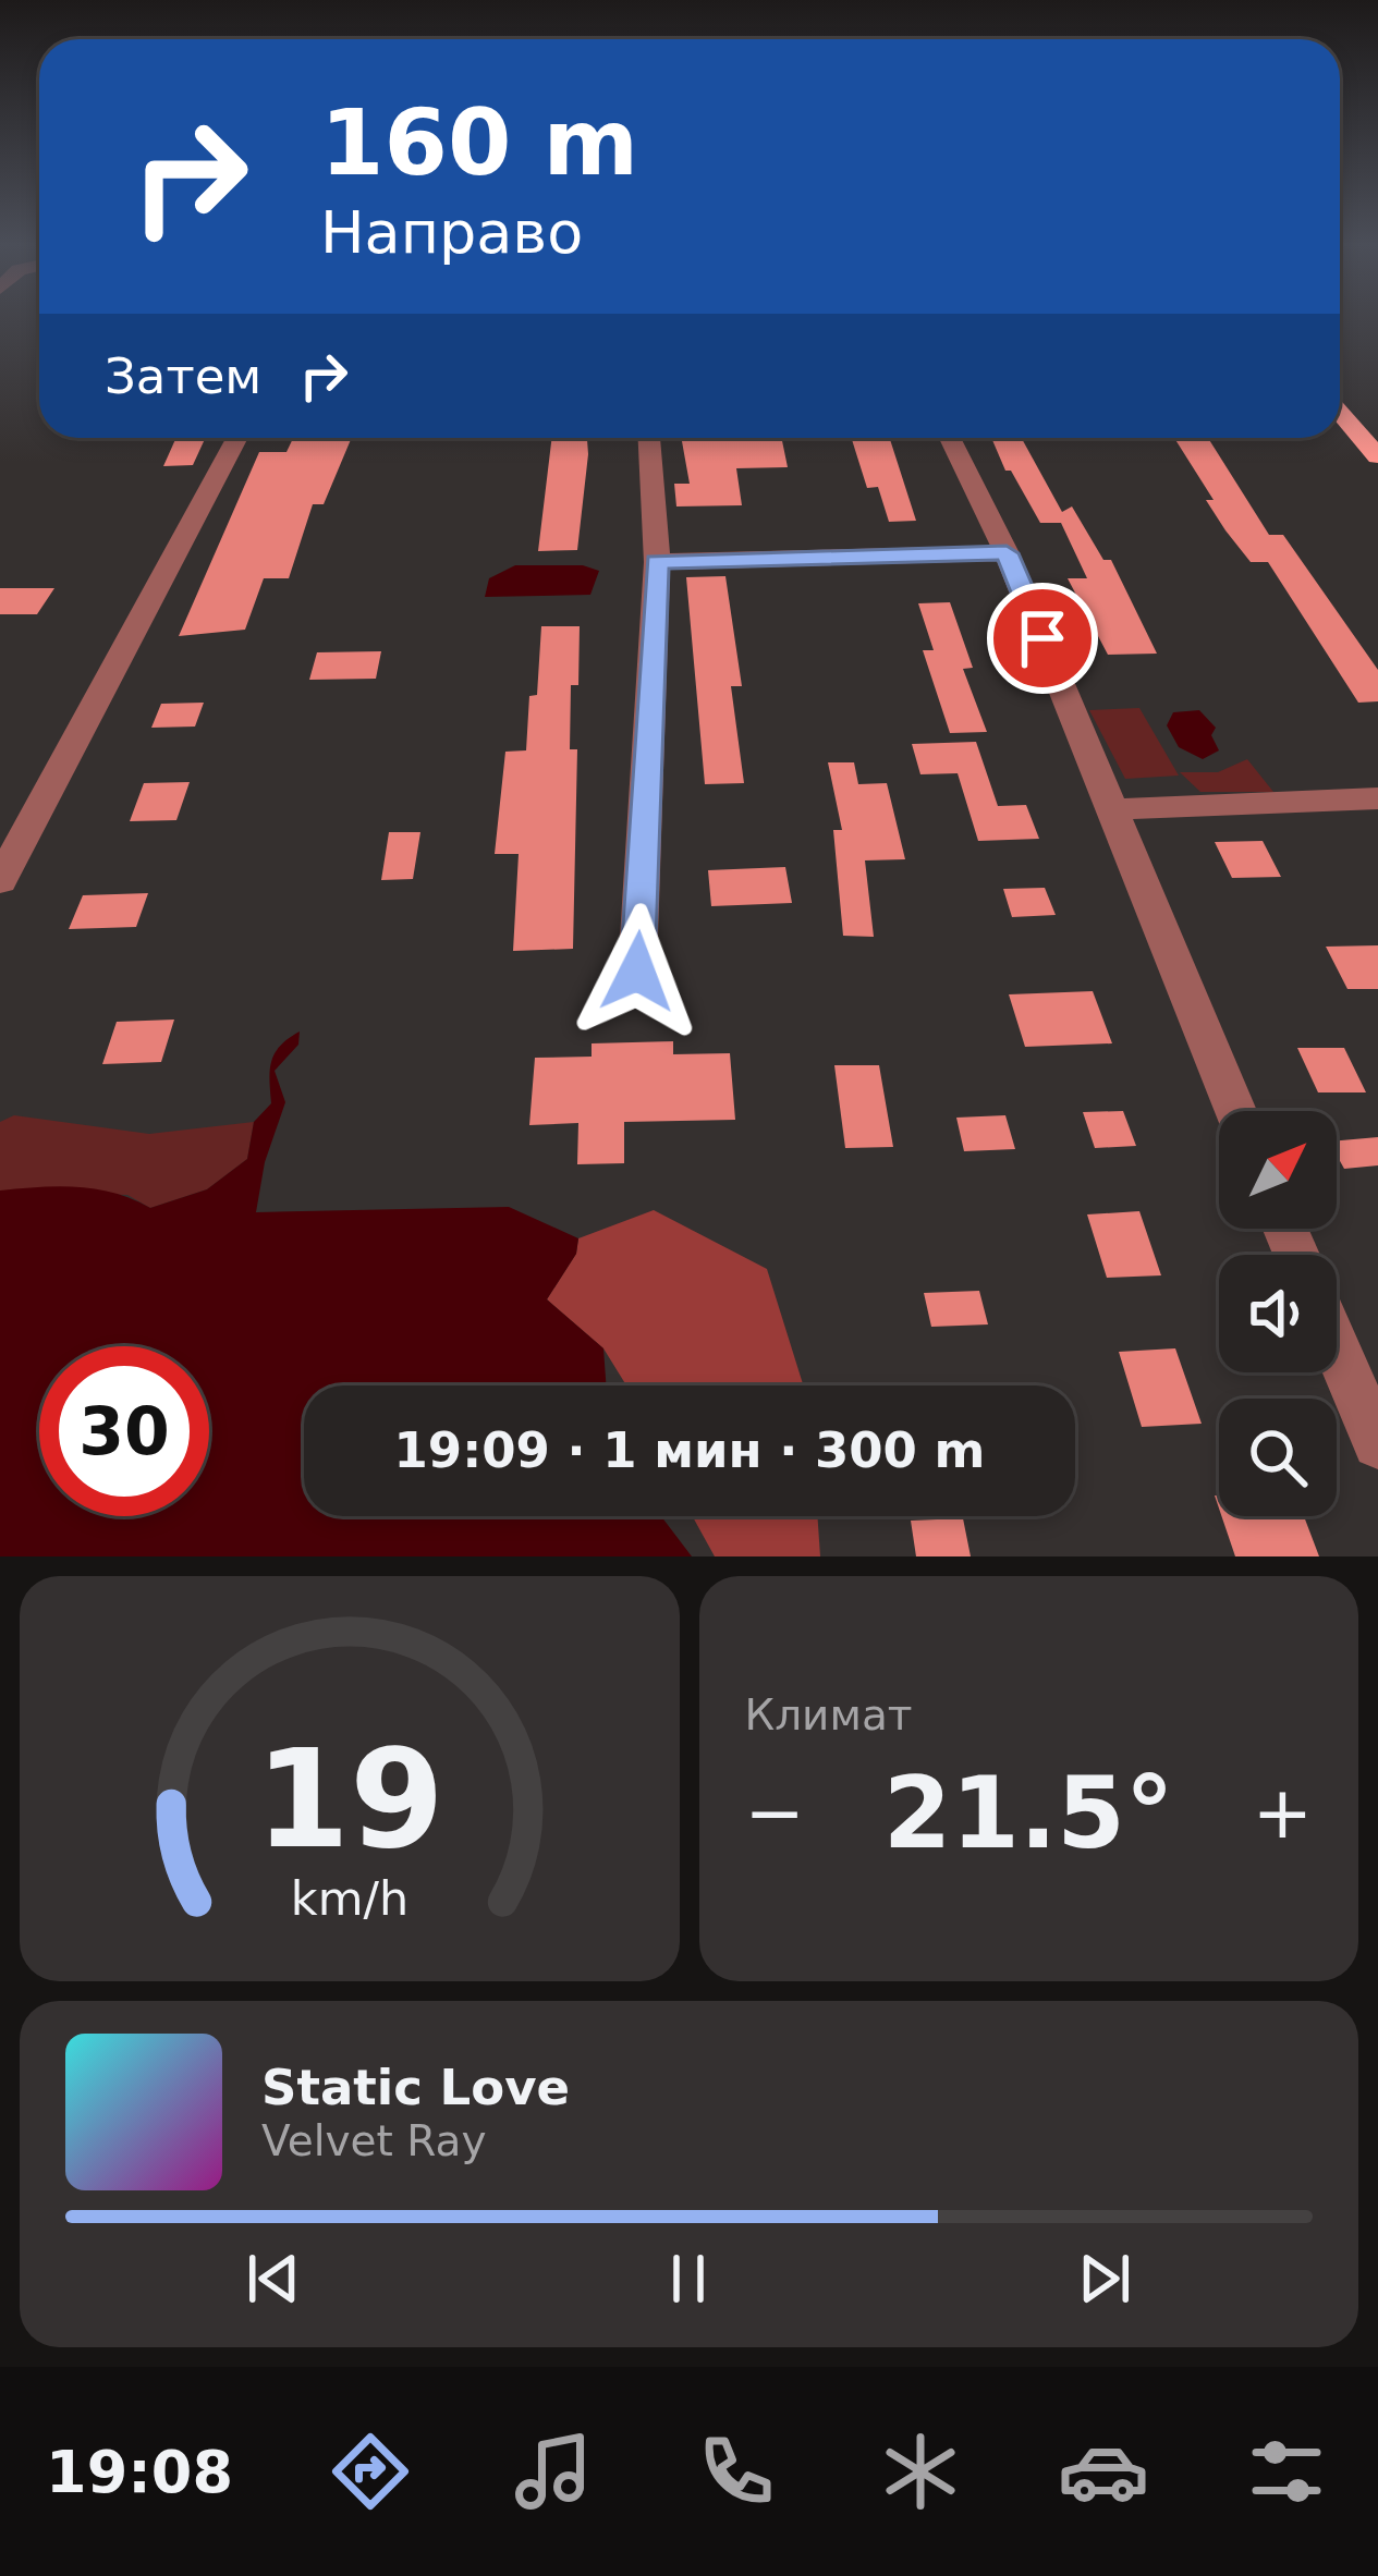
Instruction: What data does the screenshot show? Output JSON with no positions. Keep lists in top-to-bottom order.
{
  "north": "top right",
  "page": {
    "turn": ["160 m", "Направо"],
    "then": "Затем",
    "limit": "30",
    "trip": "19:09 · 1 мин · 300 m",
    "tile": "Климат",
    "heat": ["−", "21.5°", "+"],
    "song": ["Static Love", "Velvet Ray"],
    "tabs": "19:08",
    "gauge": ["19", "km/h"]
  }
}
